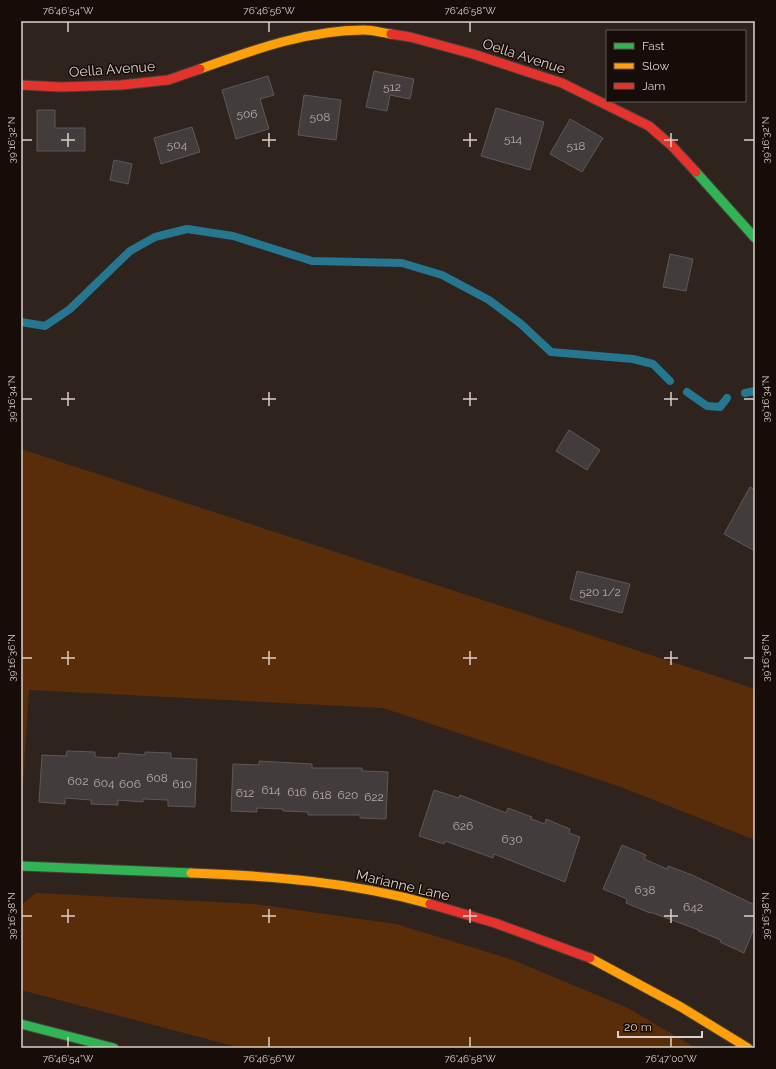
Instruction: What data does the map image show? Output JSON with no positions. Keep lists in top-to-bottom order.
{
  "streets": {
    "street": ["Oella Avenue", "Marianne Lane"]
  },
  "house_numbers": [
    "512",
    "506",
    "508",
    "514",
    "504",
    "518",
    "520 1/2",
    "608",
    "602",
    "604",
    "606",
    "610",
    "614",
    "616",
    "612",
    "618",
    "620",
    "622",
    "626",
    "630",
    "638",
    "642"
  ],
  "legend": ["Fast", "Slow", "Jam"],
  "scale_bar": "20 m",
  "coordinates": [
    "76°46'54\"W",
    "76°46'56\"W",
    "76°46'58\"W",
    "39°16'32\"N",
    "39°16'34\"N",
    "39°16'36\"N",
    "39°16'38\"N",
    "76°47'00\"W"
  ]
}
